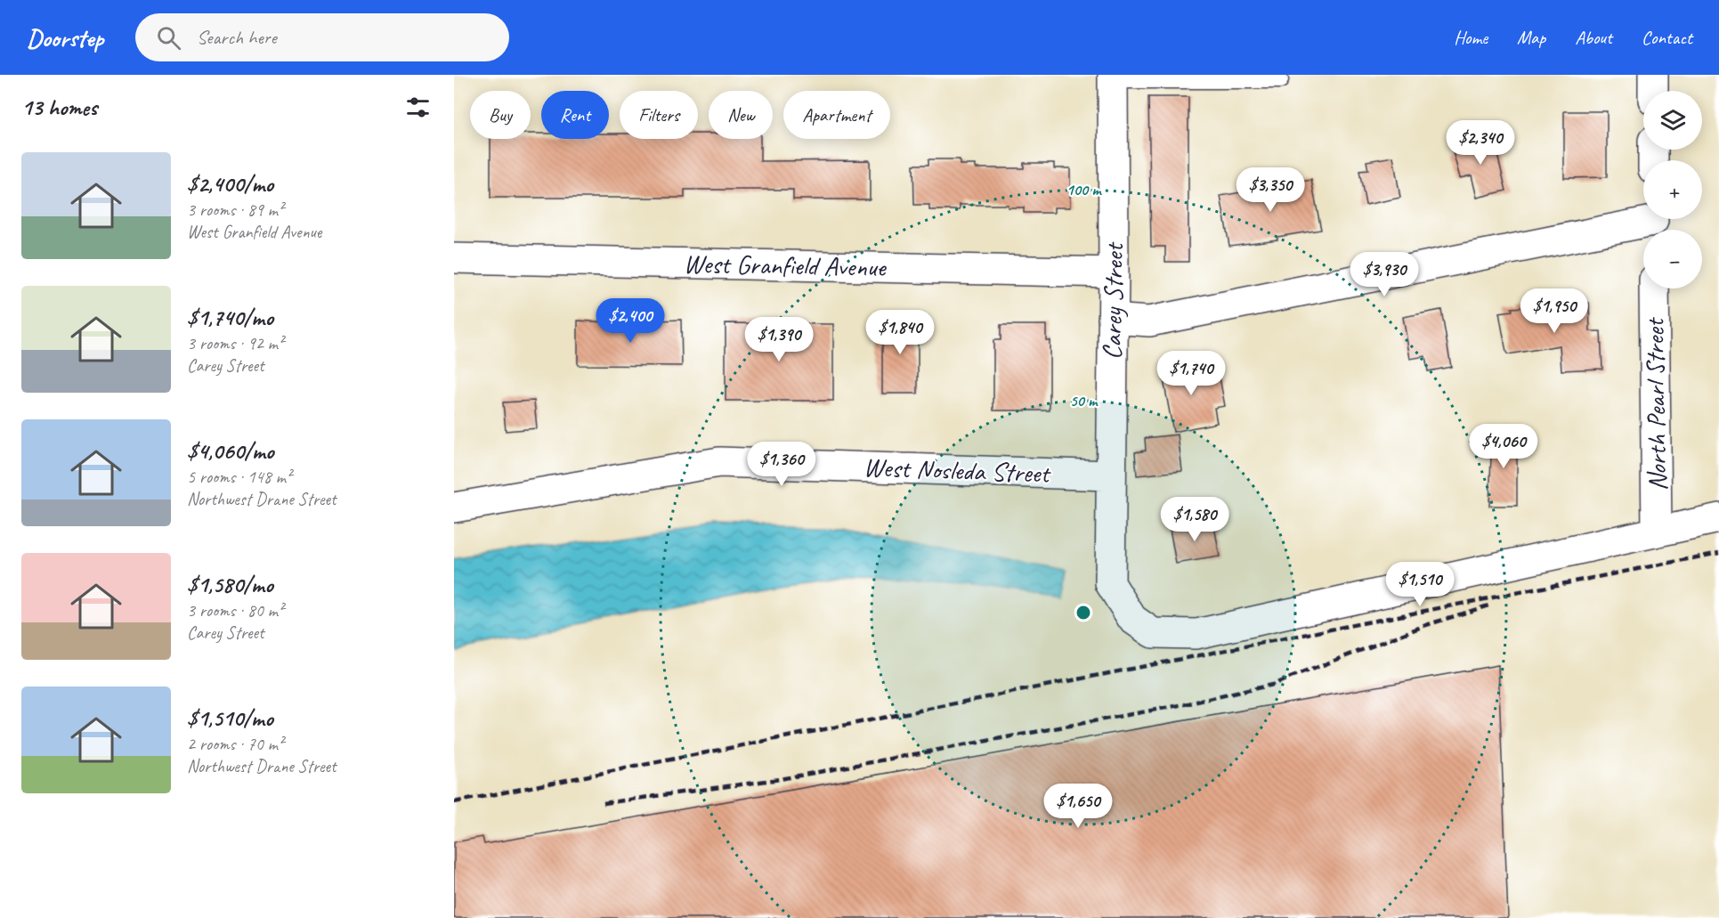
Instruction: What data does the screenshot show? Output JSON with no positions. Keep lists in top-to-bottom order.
{
  "streets": {
    "street": [
      "West Granfield Avenue",
      "Carey Street",
      "North Pearl Street",
      "West Nosleda Street"
    ]
  },
  "crossings": [
    ["West Granfield Avenue", "Carey Street"],
    ["Carey Street", "North Pearl Street"],
    ["Carey Street", "West Nosleda Street"]
  ],
  "page": {
    "header": "Doorstep",
    "search": "Search here",
    "nav": [
      "Home",
      "Map",
      "About",
      "Contact"
    ],
    "heading": "13 homes",
    "map_buttons": ["+", "−"],
    "chip": [
      "Buy",
      "Rent",
      "Filters",
      "New",
      "Apartment"
    ],
    "price": [
      "$2,340",
      "$3,350",
      "$3,930",
      "$1,950",
      "$2,400",
      "$1,840",
      "$1,390",
      "$1,740",
      "$4,060",
      "$1,360",
      "$1,580",
      "$1,510",
      "$1,650"
    ],
    "list": [
      {
        "name": "$2,400/mo",
        "note": "3 rooms · 89 m² · West Granfield Avenue"
      },
      {
        "name": "$1,740/mo",
        "note": "3 rooms · 92 m² · Carey Street"
      },
      {
        "name": "$4,060/mo",
        "note": "5 rooms · 148 m² · Northwest Drane Street"
      },
      {
        "name": "$1,580/mo",
        "note": "3 rooms · 80 m² · Carey Street"
      },
      {
        "name": "$1,510/mo",
        "note": "2 rooms · 70 m² · Northwest Drane Street"
      }
    ]
  },
  "rings": ["100 m", "50 m"]
}
